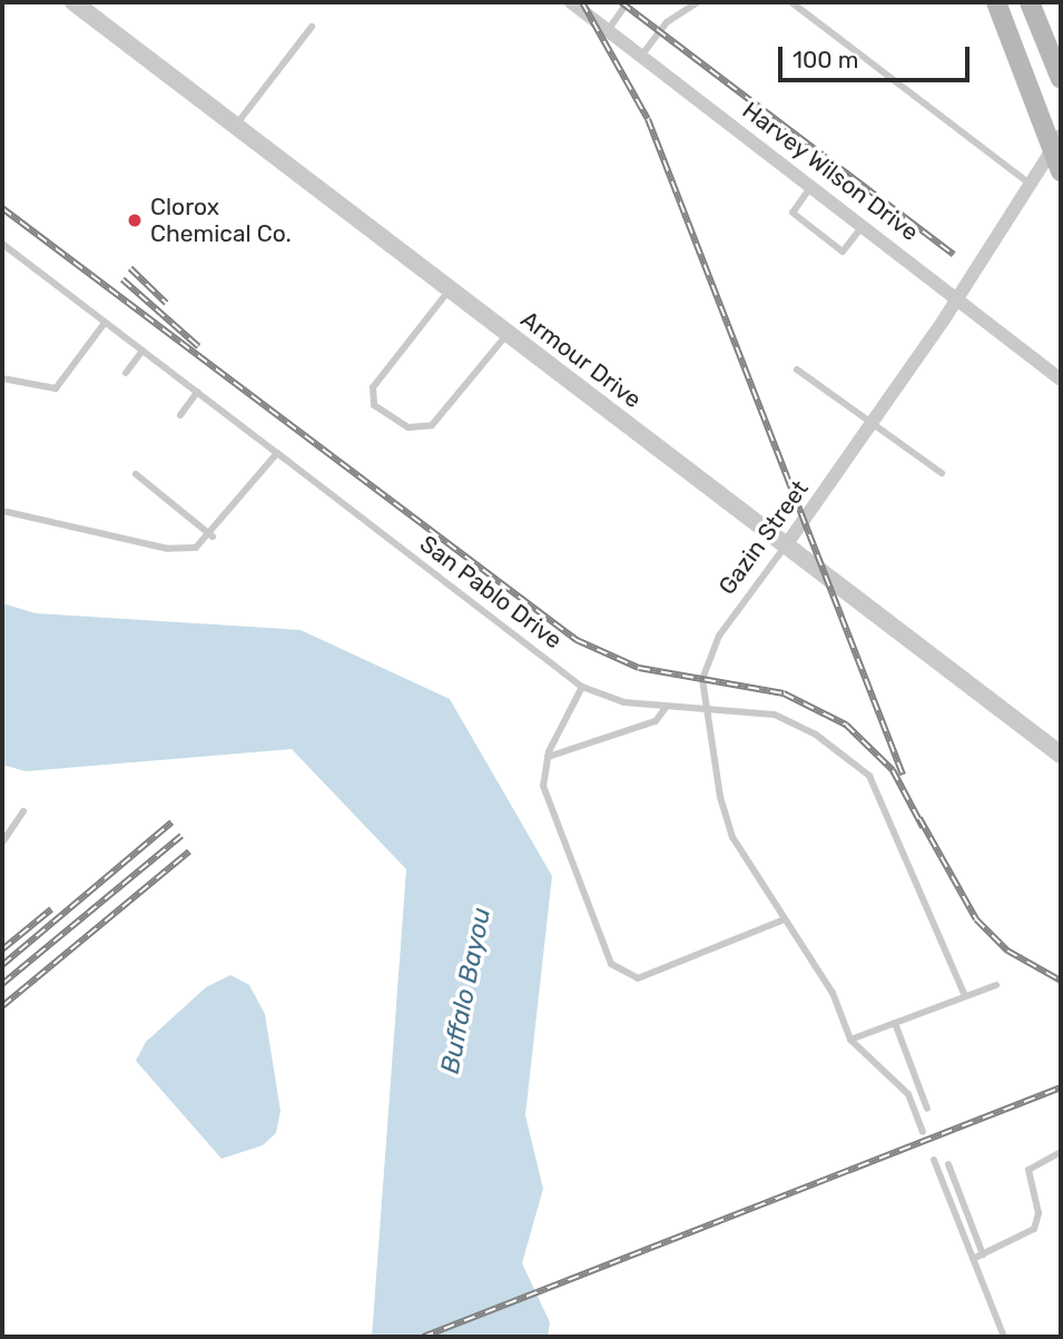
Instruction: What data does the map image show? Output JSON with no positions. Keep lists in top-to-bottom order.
{
  "streets": {
    "street": ["Harvey Wilson Drive", "Armour Drive", "Gazin Street"],
    "lane": ["San Pablo Drive"]
  },
  "crossings": [
    ["Harvey Wilson Drive", "Gazin Street"],
    ["Armour Drive", "Gazin Street"],
    ["Gazin Street", "San Pablo Drive"]
  ],
  "water": ["Buffalo Bayou"],
  "places": ["Clorox Chemical Co."],
  "scale_bar": "100 m"
}
